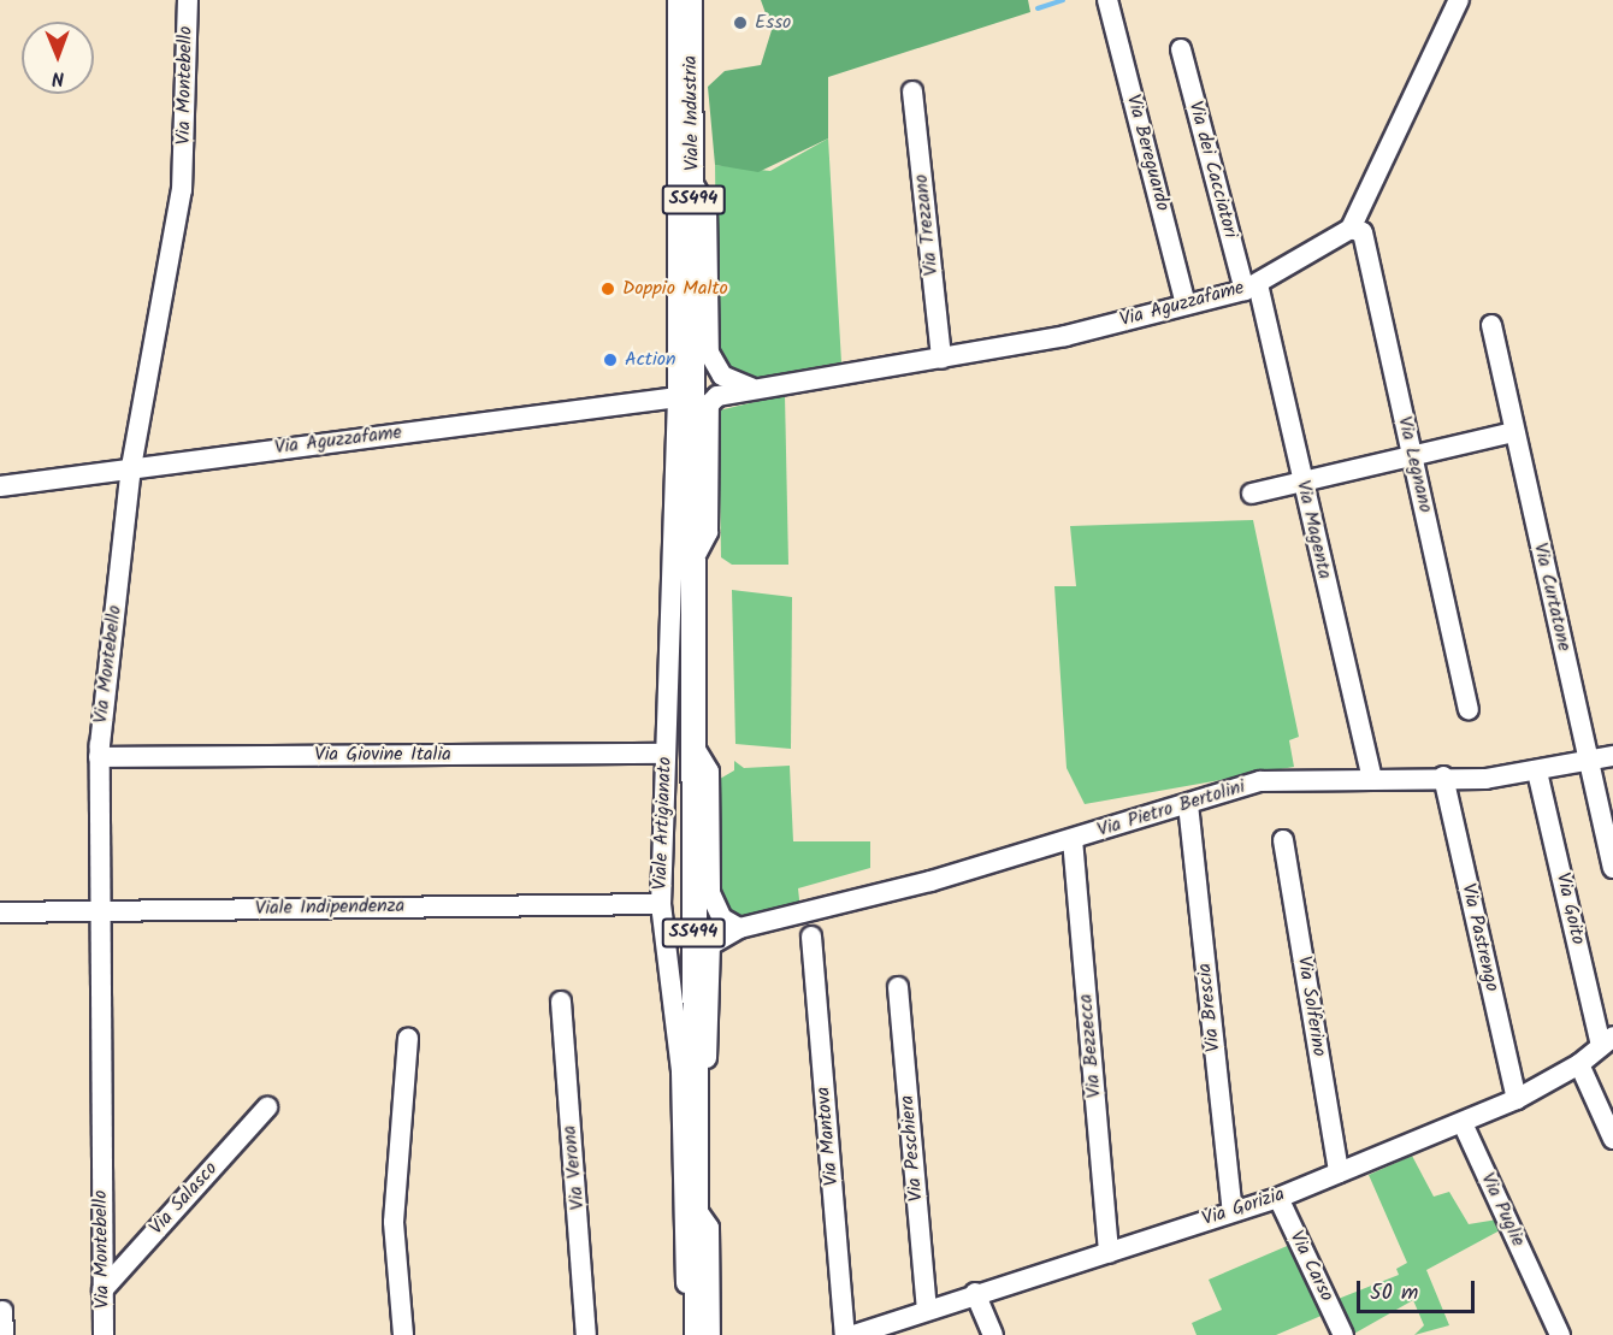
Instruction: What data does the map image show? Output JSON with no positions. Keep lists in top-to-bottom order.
{
  "streets": {
    "main road": ["Viale Industria", "SS494", "Viale Artigianato"],
    "street": [
      "Via Montebello",
      "Via Bereguardo",
      "Via dei Cacciatori",
      "Via Trezzano",
      "Via Aguzzafame",
      "Via Legnano",
      "Via Magenta",
      "Via Curtatone",
      "Via Giovine Italia",
      "Via Pietro Bertolini",
      "Viale Indipendenza",
      "Via Goito",
      "Via Pastrengo",
      "Via Solferino",
      "Via Brescia",
      "Via Bezzecca",
      "Via Mantova",
      "Via Peschiera",
      "Via Verona",
      "Via Salasco",
      "Via Gorizia",
      "Via Puglie",
      "Via Carso"
    ]
  },
  "crossings": [
    ["Via Montebello", "Via Aguzzafame"],
    ["Via Montebello", "Via Giovine Italia"],
    ["Via Montebello", "Viale Indipendenza"],
    ["Via Montebello", "Via Salasco"],
    ["Viale Industria", "Via Aguzzafame"],
    ["Viale Industria", "Viale Artigianato"],
    ["Via Bereguardo", "Via Aguzzafame"],
    ["Via dei Cacciatori", "Via Aguzzafame"],
    ["Via dei Cacciatori", "Via Magenta"],
    ["Via Trezzano", "Via Aguzzafame"],
    ["Via Aguzzafame", "Via Legnano"],
    ["Via Aguzzafame", "Via Magenta"],
    ["Via Aguzzafame", "Viale Artigianato"],
    ["Via Magenta", "Via Pietro Bertolini"],
    ["Via Curtatone", "Via Pietro Bertolini"],
    ["Via Giovine Italia", "Viale Artigianato"],
    ["Via Pietro Bertolini", "Viale Artigianato"],
    ["Via Pietro Bertolini", "Via Goito"],
    ["Via Pietro Bertolini", "Via Pastrengo"],
    ["Via Pietro Bertolini", "Via Brescia"],
    ["Via Pietro Bertolini", "Via Bezzecca"],
    ["Viale Artigianato", "Viale Indipendenza"],
    ["Via Goito", "Via Gorizia"],
    ["Via Pastrengo", "Via Gorizia"],
    ["Via Solferino", "Via Gorizia"],
    ["Via Brescia", "Via Gorizia"],
    ["Via Bezzecca", "Via Gorizia"],
    ["Via Peschiera", "Via Gorizia"],
    ["Via Gorizia", "Via Puglie"],
    ["Via Gorizia", "Via Carso"]
  ],
  "places": ["Esso", "Doppio Malto", "Action"],
  "scale_bar": "50 m",
  "north": "bottom"
}
